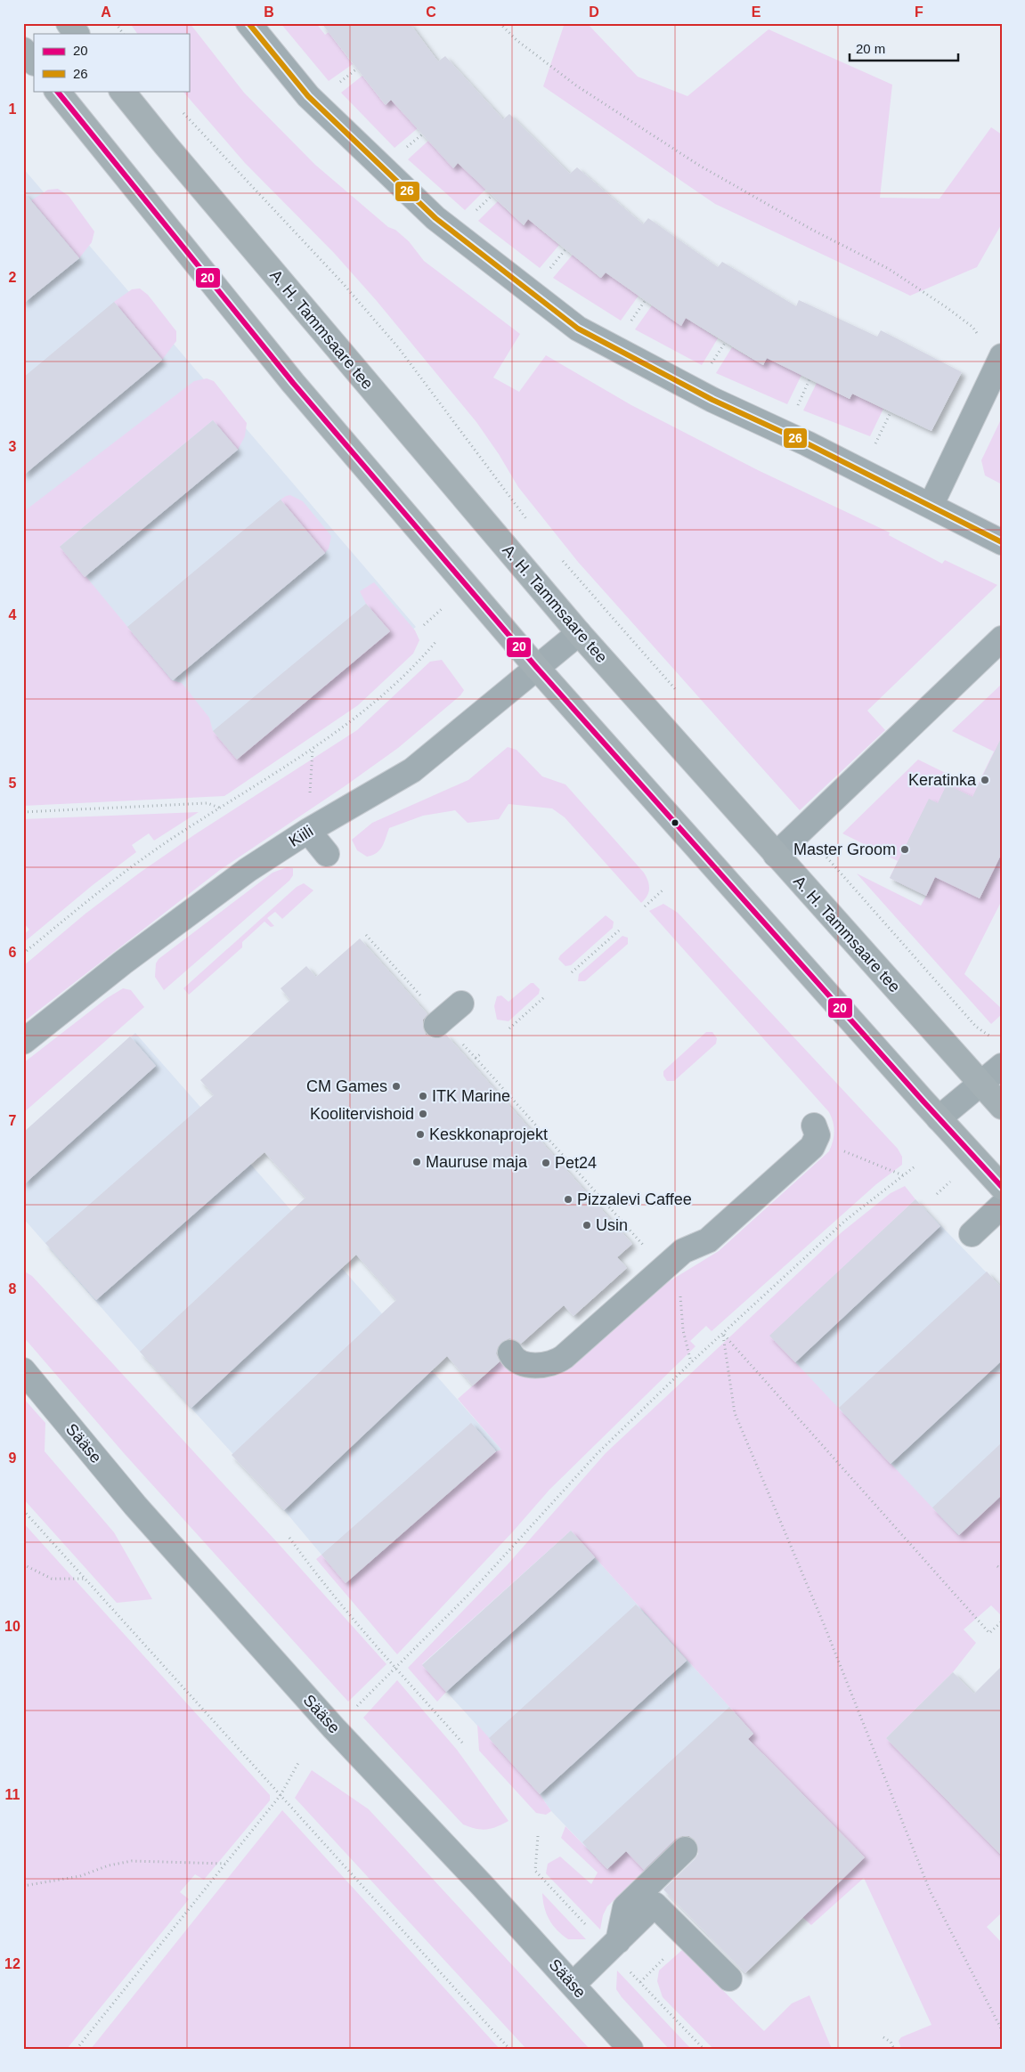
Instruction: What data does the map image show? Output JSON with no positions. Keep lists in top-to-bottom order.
{
  "streets": {
    "main road": ["A. H. Tammsaare tee"],
    "street": ["Kiili", "Sääse"]
  },
  "crossings": [
    ["A. H. Tammsaare tee", "Kiili"]
  ],
  "places": [
    "Keratinka",
    "Master Groom",
    "CM Games",
    "ITK Marine",
    "Koolitervishoid",
    "Keskkonaprojekt",
    "Mauruse maja",
    "Pet24",
    "Pizzalevi Caffee",
    "Usin"
  ],
  "lines": ["transit line 26", "transit line 20"],
  "legend": ["20", "26"],
  "scale_bar": "20 m",
  "grid": {
    "columns": [
      "A",
      "B",
      "C",
      "D",
      "E",
      "F"
    ],
    "rows": [
      "1",
      "2",
      "3",
      "4",
      "5",
      "6",
      "7",
      "8",
      "9",
      "10",
      "11",
      "12"
    ]
  }
}
